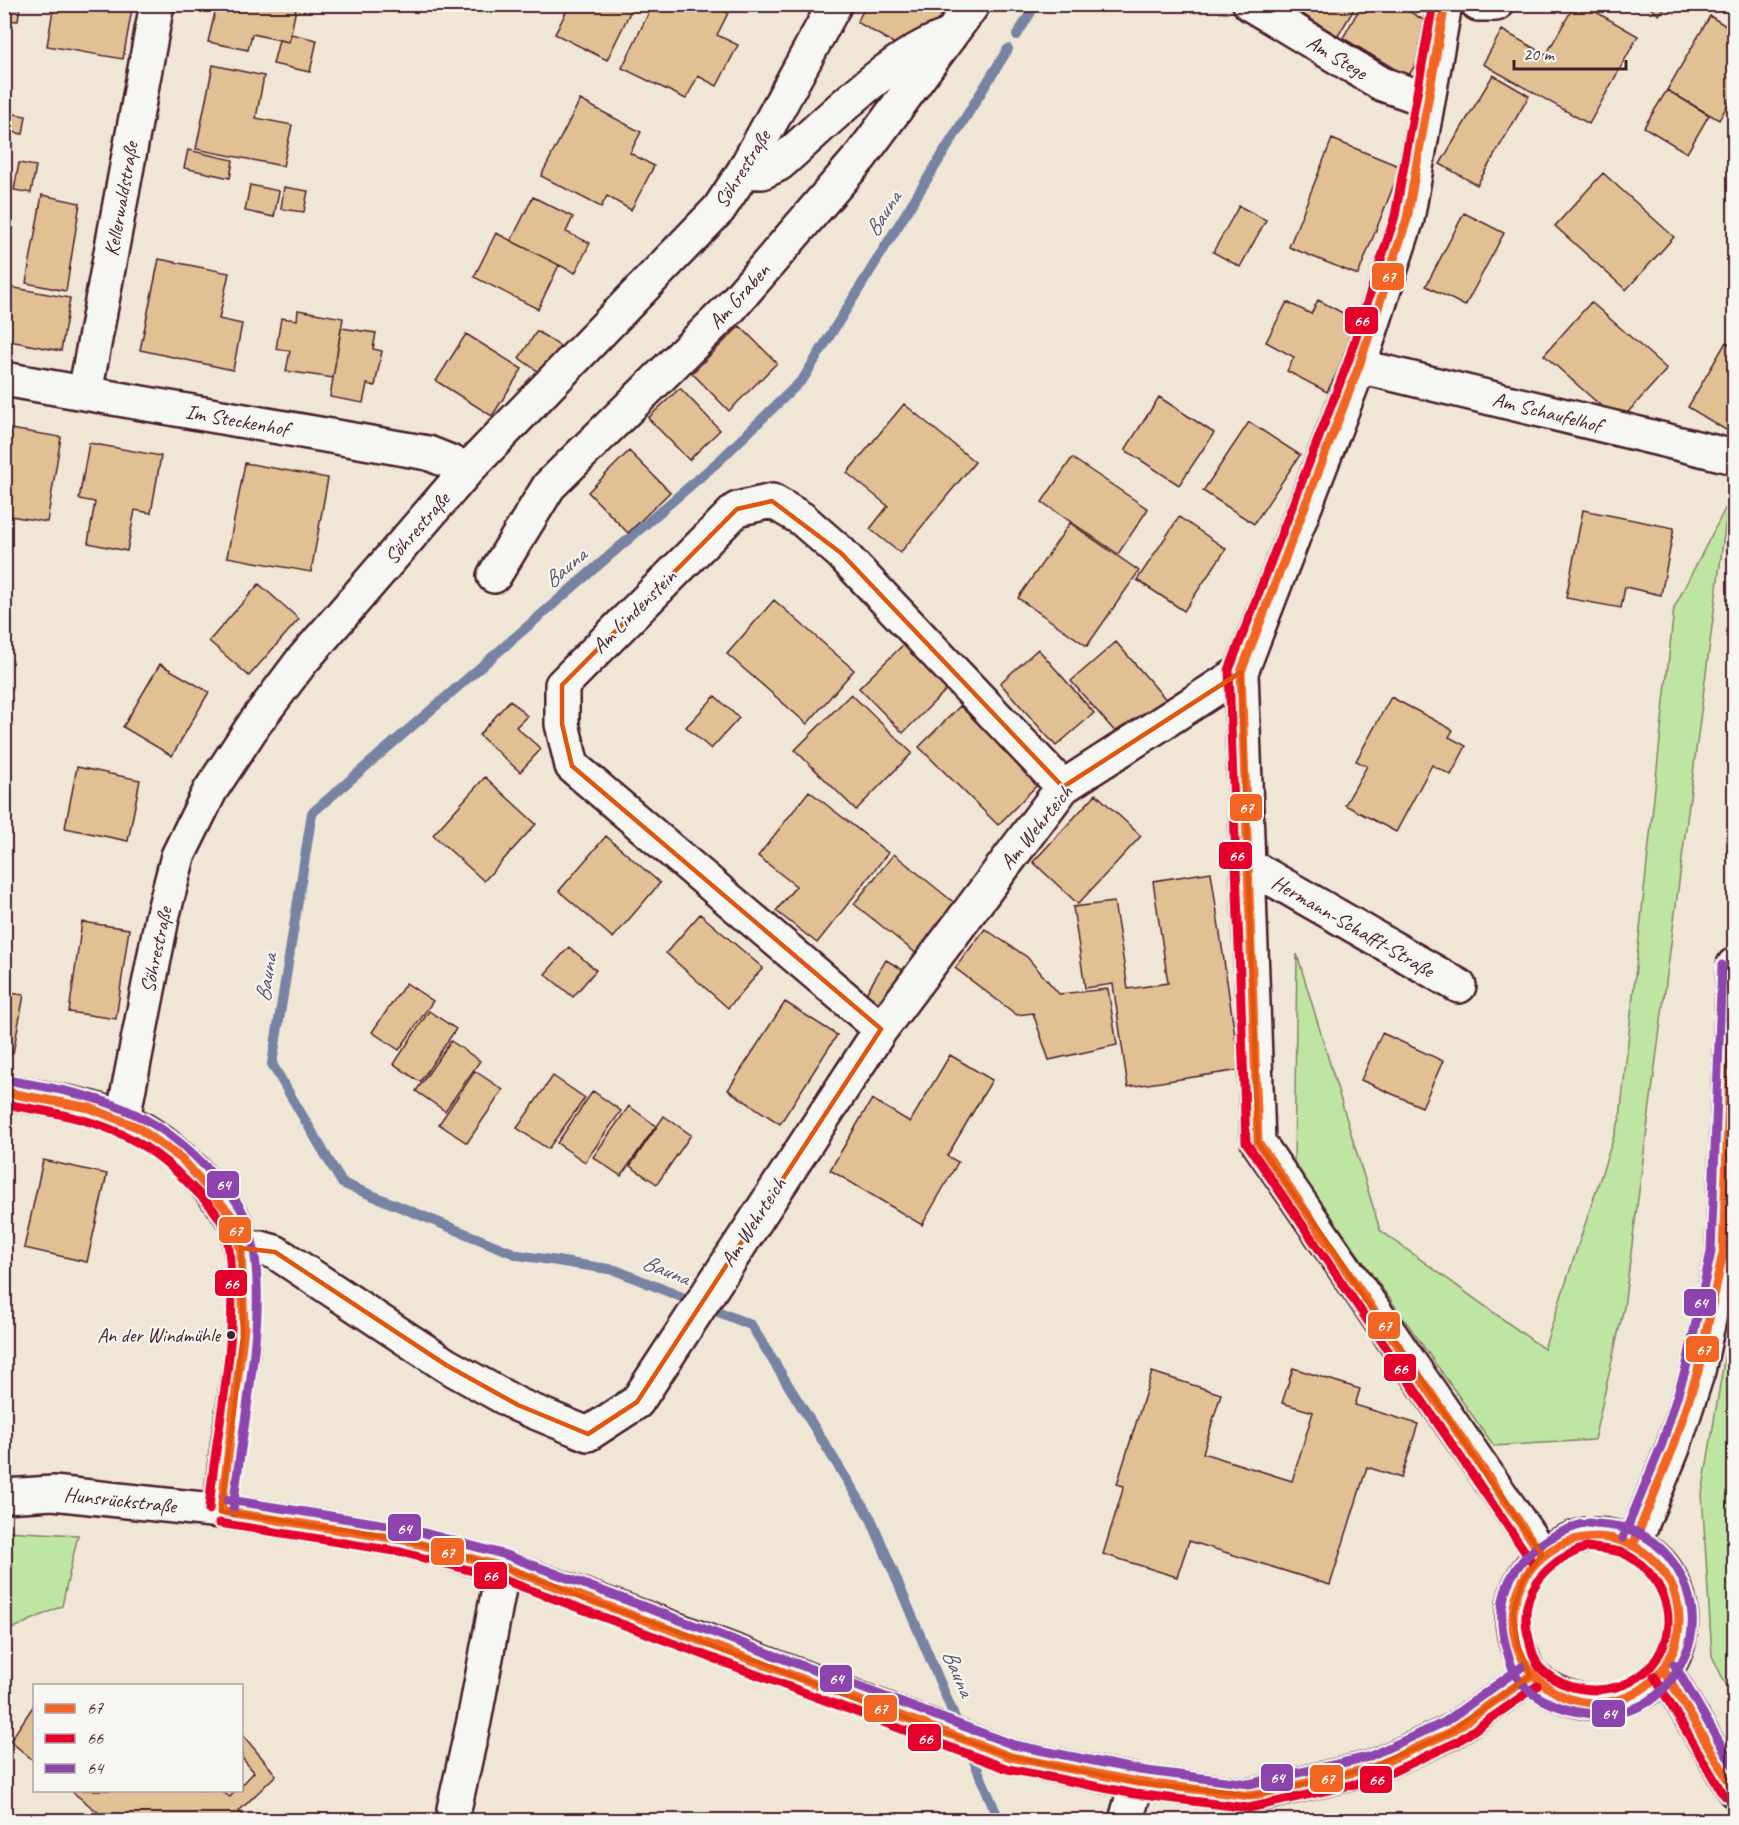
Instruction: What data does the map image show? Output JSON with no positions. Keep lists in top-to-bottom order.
{
  "streets": {
    "street": [
      "Am Stege",
      "Söhrestraße",
      "Kellerwaldstraße",
      "Am Graben",
      "Am Schaufelhof",
      "Im Steckenhof",
      "Am Lindenstein",
      "Am Wehrteich",
      "Hermann-Schafft-Straße",
      "Hunsrückstraße"
    ]
  },
  "crossings": [
    ["Am Stege", "Hermann-Schafft-Straße"],
    ["Söhrestraße", "Im Steckenhof"],
    ["Kellerwaldstraße", "Im Steckenhof"],
    ["Am Schaufelhof", "Hermann-Schafft-Straße"],
    ["Am Lindenstein", "Am Wehrteich"],
    ["Am Wehrteich", "Hermann-Schafft-Straße"],
    ["Hermann-Schafft-Straße", "Hunsrückstraße"]
  ],
  "water": ["Bauna"],
  "places": ["An der Windmühle"],
  "lines": ["transit line 67", "transit line 66", "transit line 64"],
  "legend": ["67", "66", "64"],
  "scale_bar": "20 m"
}
